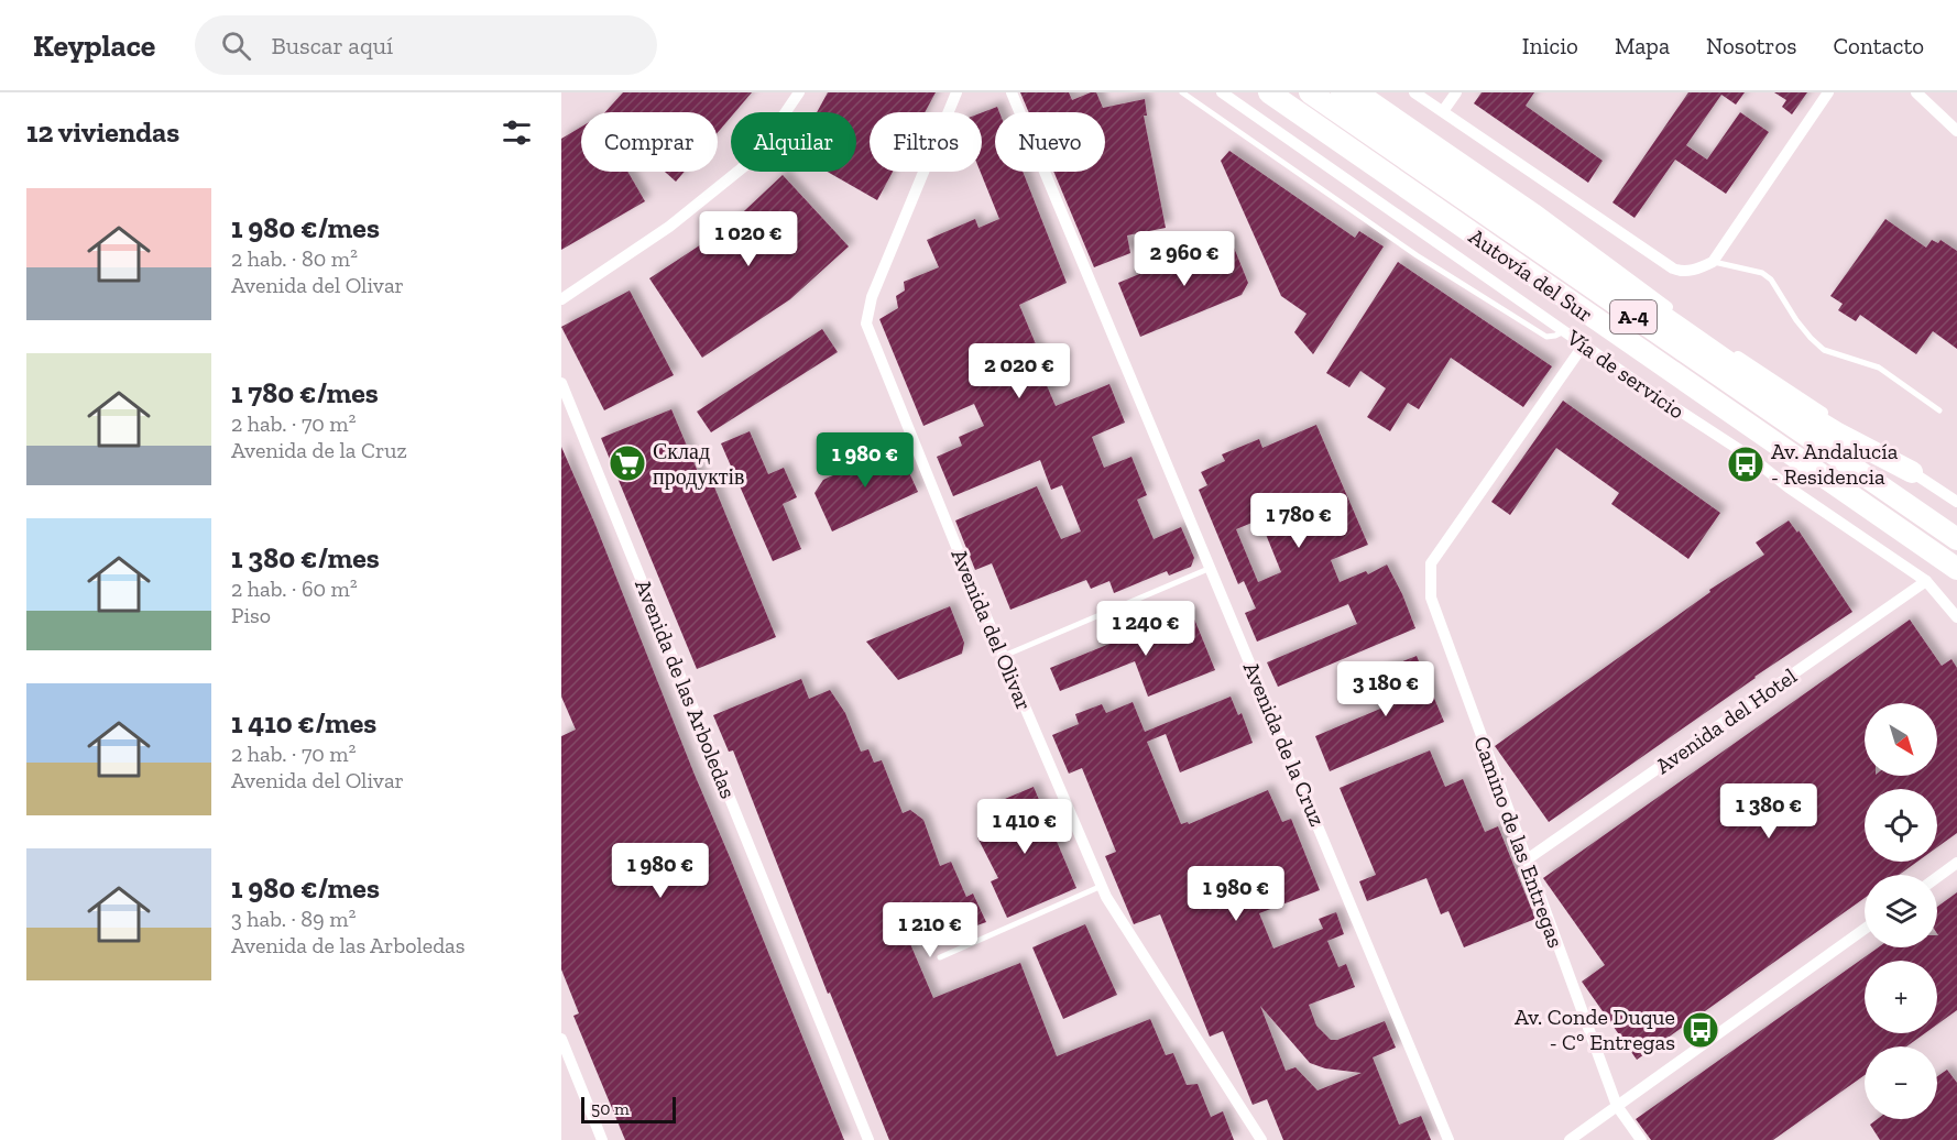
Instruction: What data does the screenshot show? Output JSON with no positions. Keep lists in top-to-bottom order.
{
  "streets": {
    "highway": ["Autovía del Sur", "A-4"],
    "street": [
      "Vía de servicio",
      "Avenida del Olivar",
      "Avenida de las Arboledas",
      "Avenida del Hotel",
      "Avenida de la Cruz",
      "Camino de las Entregas"
    ]
  },
  "crossings": [
    ["Vía de servicio", "Avenida del Hotel"],
    ["Vía de servicio", "Camino de las Entregas"],
    ["Avenida del Hotel", "Camino de las Entregas"]
  ],
  "places": {
    "supermarket": ["Склад продуктів"],
    "bus stop": ["Av. Andalucía - Residencia", "Av. Conde Duque - Cº Entregas"]
  },
  "scale_bar": "50 m",
  "north": "bottom right",
  "page": {
    "header": "Keyplace",
    "search": "Buscar aquí",
    "nav": [
      "Inicio",
      "Mapa",
      "Nosotros",
      "Contacto"
    ],
    "heading": "12 viviendas",
    "chip": [
      "Comprar",
      "Alquilar",
      "Filtros",
      "Nuevo"
    ],
    "list": [
      {
        "name": "1 980 €/mes",
        "note": "2 hab. · 80 m² · Avenida del Olivar"
      },
      {
        "name": "1 780 €/mes",
        "note": "2 hab. · 70 m² · Avenida de la Cruz"
      },
      {
        "name": "1 380 €/mes",
        "note": "2 hab. · 60 m² · Piso"
      },
      {
        "name": "1 410 €/mes",
        "note": "2 hab. · 70 m² · Avenida del Olivar"
      },
      {
        "name": "1 980 €/mes",
        "note": "3 hab. · 89 m² · Avenida de las Arboledas"
      }
    ],
    "price": [
      "1 020 €",
      "2 960 €",
      "2 020 €",
      "1 980 €",
      "1 780 €",
      "1 240 €",
      "3 180 €",
      "1 380 €",
      "1 410 €",
      "1 980 €",
      "1 980 €",
      "1 210 €"
    ],
    "map_buttons": ["+", "−"],
    "scale": "50 m"
  }
}
